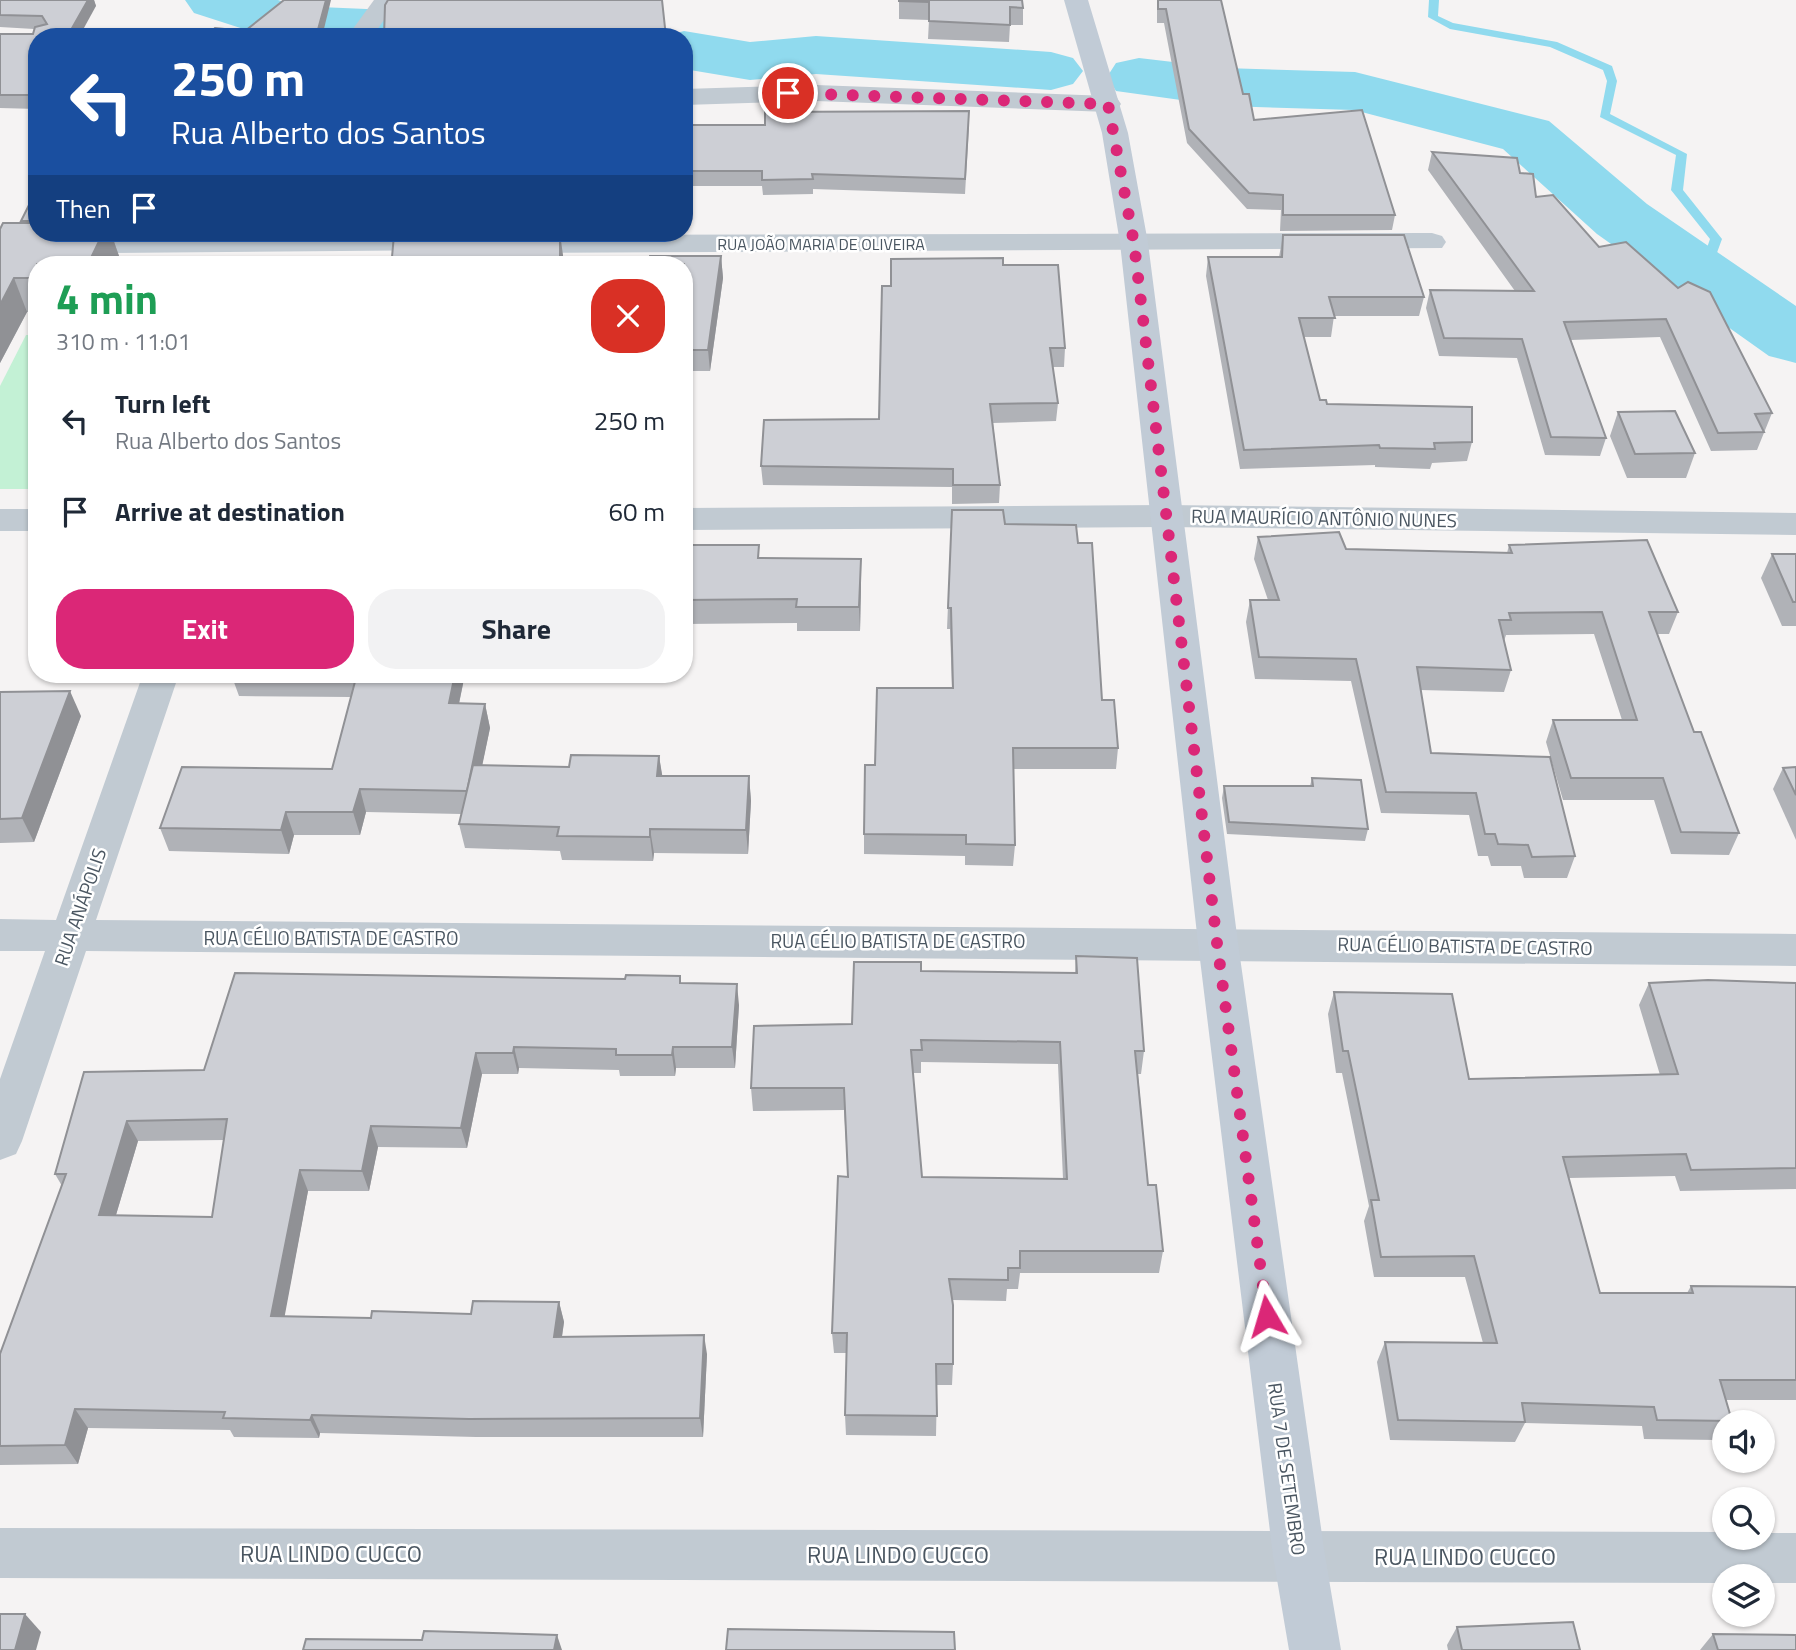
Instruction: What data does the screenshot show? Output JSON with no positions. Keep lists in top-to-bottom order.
{
  "streets": {
    "street": [
      "RUA JOÃO MARIA DE OLIVEIRA",
      "RUA MAURÍCIO ANTÔNIO NUNES",
      "RUA ANÁPOLIS",
      "RUA CÉLIO BATISTA DE CASTRO",
      "RUA 7 DE SETEMBRO",
      "RUA LINDO CUCCO"
    ]
  },
  "crossings": [
    ["RUA JOÃO MARIA DE OLIVEIRA", "RUA 7 DE SETEMBRO"],
    ["RUA MAURÍCIO ANTÔNIO NUNES", "RUA 7 DE SETEMBRO"],
    ["RUA ANÁPOLIS", "RUA CÉLIO BATISTA DE CASTRO"],
    ["RUA CÉLIO BATISTA DE CASTRO", "RUA 7 DE SETEMBRO"],
    ["RUA 7 DE SETEMBRO", "RUA LINDO CUCCO"]
  ],
  "page": {
    "turn": ["250 m", "Rua Alberto dos Santos"],
    "then": "Then",
    "heading": ["4 min", "310 m · 11:01"],
    "list": [
      {
        "name": "Turn left",
        "note": "Rua Alberto dos Santos",
        "value": "250 m"
      },
      {
        "name": "Arrive at destination",
        "value": "60 m"
      }
    ],
    "buttons": ["Exit", "Share"]
  }
}
